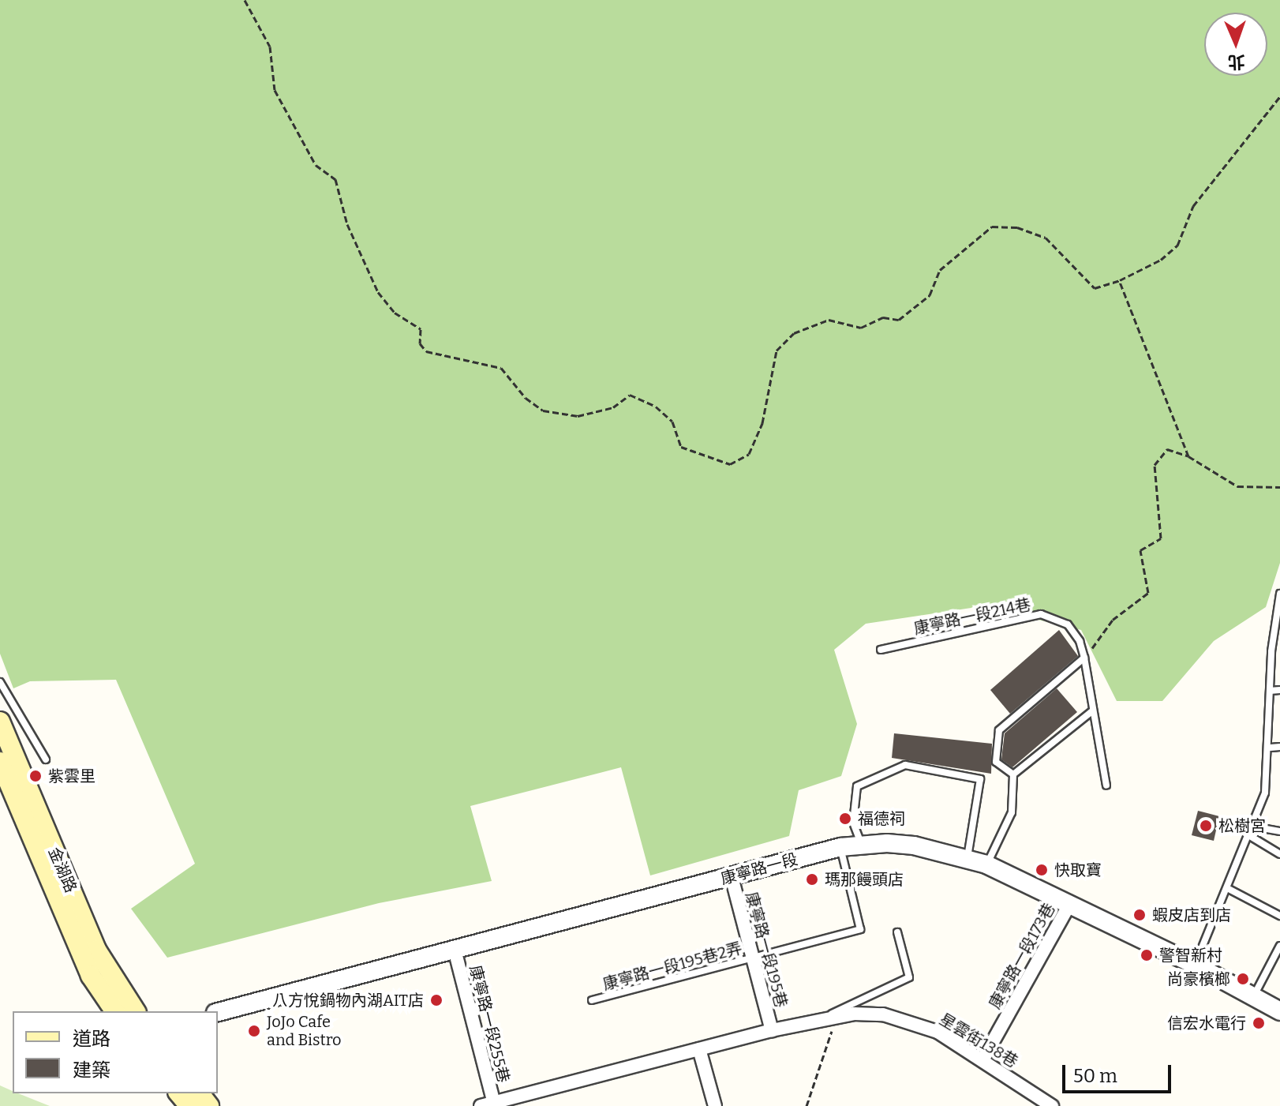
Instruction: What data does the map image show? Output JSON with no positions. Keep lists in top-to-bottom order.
{
  "streets": {
    "main road": ["金湖路"],
    "street": [
      "康寧路一段",
      "康寧路一段195巷",
      "康寧路一段173巷",
      "康寧路一段255巷",
      "星雲街138巷"
    ],
    "lane": ["康寧路一段214巷", "康寧路一段195巷2弄"]
  },
  "crossings": [
    ["康寧路一段", "康寧路一段195巷"],
    ["康寧路一段", "康寧路一段173巷"],
    ["康寧路一段", "康寧路一段195巷2弄"],
    ["康寧路一段", "康寧路一段255巷"],
    ["康寧路一段195巷", "康寧路一段195巷2弄"],
    ["康寧路一段195巷", "星雲街138巷"],
    ["康寧路一段173巷", "星雲街138巷"],
    ["康寧路一段255巷", "星雲街138巷"]
  ],
  "places": [
    "紫雲里",
    "福德祠",
    "松樹宮",
    "快取寶",
    "瑪那饅頭店",
    "蝦皮店到店",
    "警智新村",
    "尚豪檳榔",
    "八方悅鍋物內湖AIT店",
    "信宏水電行",
    "JoJo Cafe and Bistro"
  ],
  "legend": ["道路", "建築"],
  "scale_bar": "50 m",
  "north": "bottom"
}
